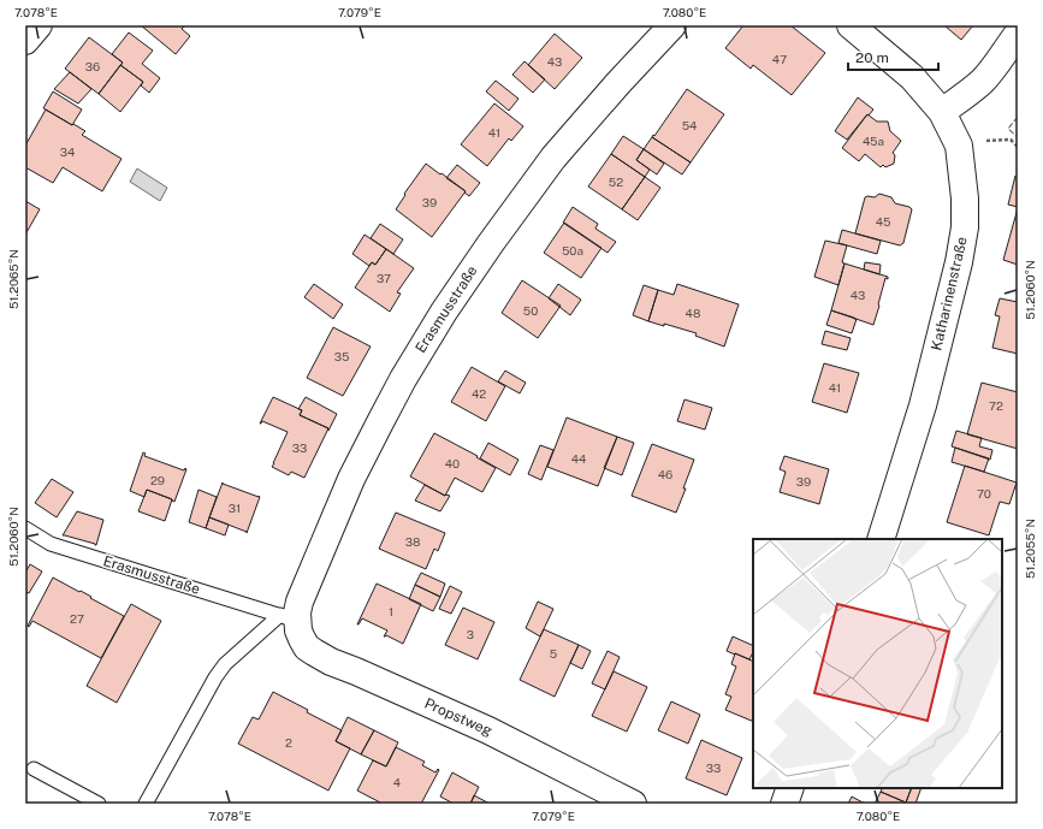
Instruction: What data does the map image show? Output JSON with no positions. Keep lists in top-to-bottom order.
{
  "streets": {
    "street": ["Katharinenstraße", "Erasmusstraße", "Propstweg"]
  },
  "crossings": [
    ["Erasmusstraße", "Propstweg"]
  ],
  "house_numbers": [
    "47",
    "43",
    "36",
    "54",
    "41",
    "45a",
    "34",
    "52",
    "39",
    "45",
    "50a",
    "37",
    "43",
    "50",
    "48",
    "35",
    "41",
    "42",
    "72",
    "33",
    "44",
    "40",
    "46",
    "29",
    "39",
    "70",
    "31",
    "38",
    "1",
    "27",
    "3",
    "5",
    "2",
    "33",
    "4"
  ],
  "scale_bar": "20 m",
  "coordinates": [
    "7.078°E",
    "7.079°E",
    "7.080°E",
    "51.2065°N",
    "51.2060°N",
    "51.2055°N"
  ]
}
